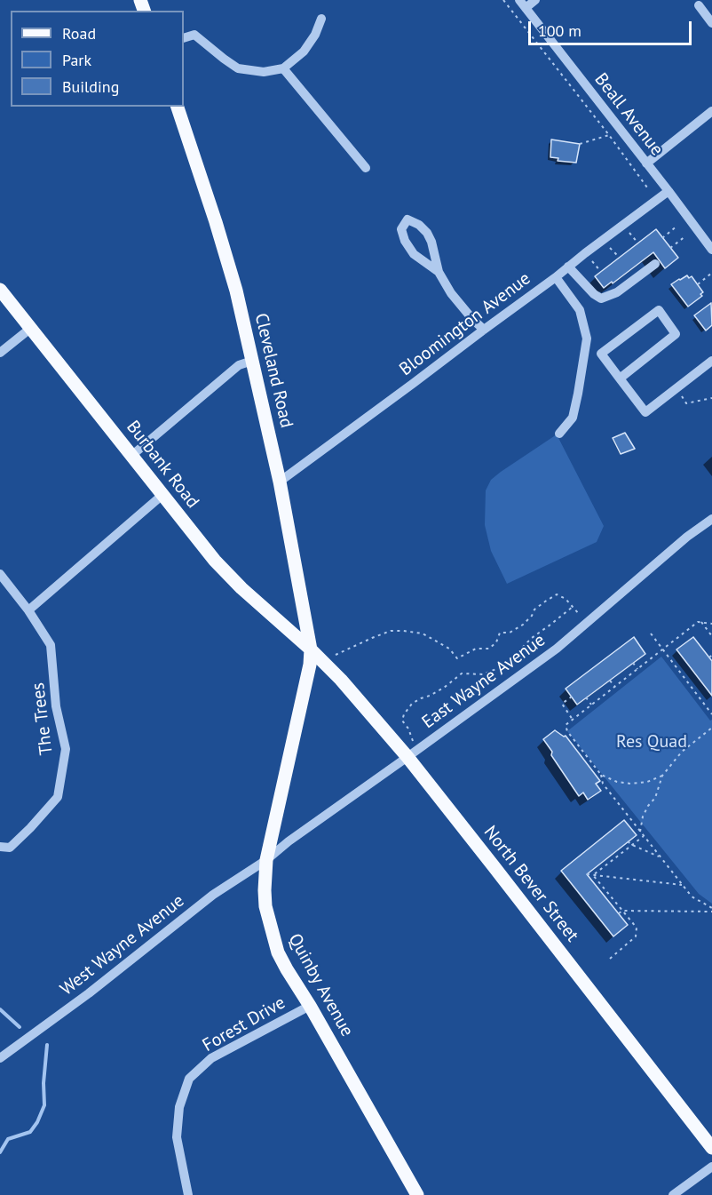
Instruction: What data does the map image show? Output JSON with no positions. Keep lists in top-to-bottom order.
{
  "streets": {
    "main road": [
      "Cleveland Road",
      "Burbank Road",
      "North Bever Street",
      "Quinby Avenue"
    ],
    "street": [
      "Beall Avenue",
      "Bloomington Avenue",
      "East Wayne Avenue",
      "The Trees",
      "West Wayne Avenue",
      "Forest Drive"
    ]
  },
  "crossings": [
    ["Beall Avenue", "Bloomington Avenue"],
    ["Bloomington Avenue", "Cleveland Road"],
    ["Cleveland Road", "Burbank Road"],
    ["Cleveland Road", "North Bever Street"],
    ["Cleveland Road", "Quinby Avenue"],
    ["Burbank Road", "North Bever Street"],
    ["Burbank Road", "Quinby Avenue"],
    ["East Wayne Avenue", "North Bever Street"],
    ["East Wayne Avenue", "West Wayne Avenue"],
    ["East Wayne Avenue", "Quinby Avenue"],
    ["North Bever Street", "Quinby Avenue"],
    ["West Wayne Avenue", "Quinby Avenue"],
    ["Quinby Avenue", "Forest Drive"]
  ],
  "parks": ["Res Quad"],
  "legend": ["Road", "Park", "Building"],
  "scale_bar": "100 m"
}
